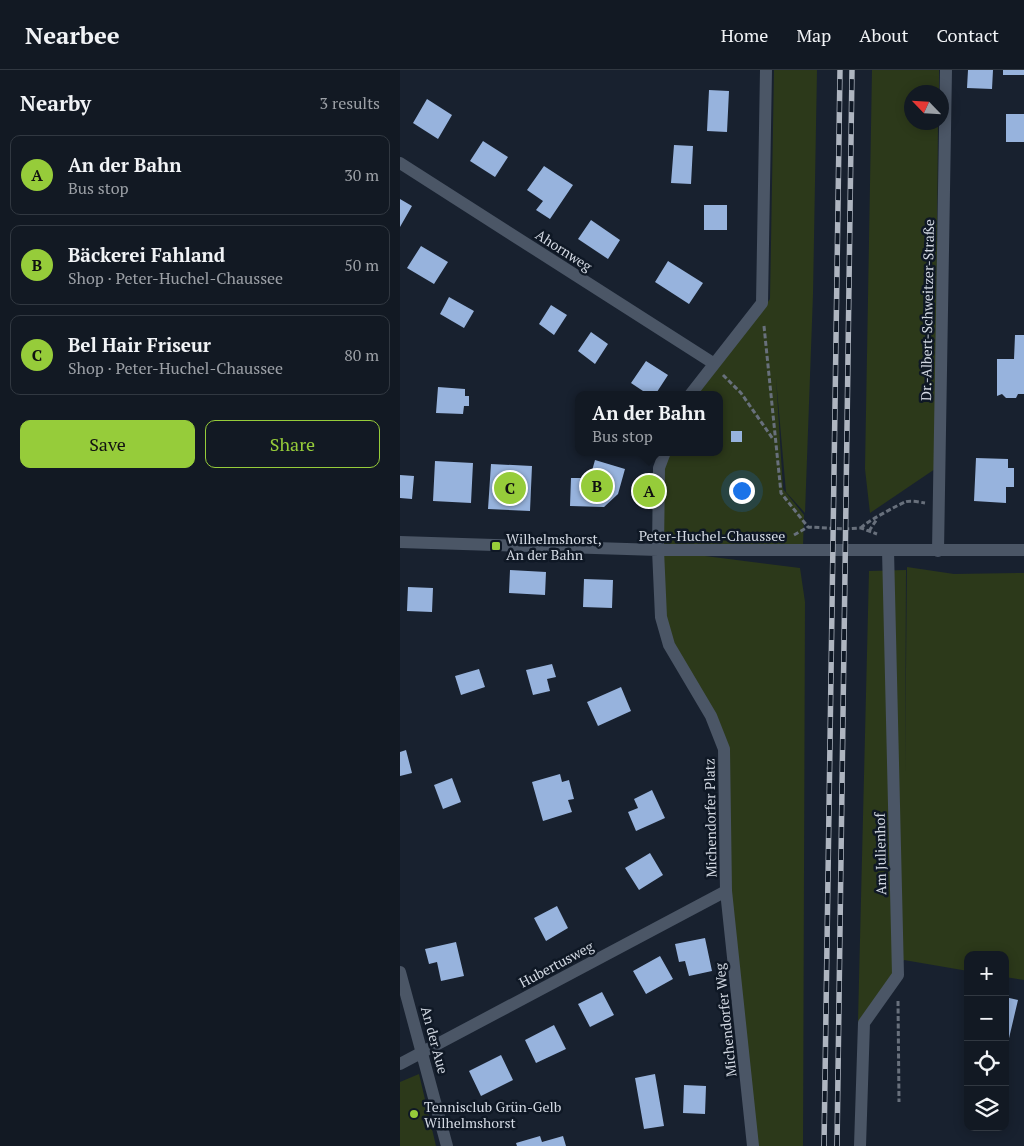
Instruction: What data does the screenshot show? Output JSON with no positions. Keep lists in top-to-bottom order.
{
  "streets": {
    "street": [
      "Ahornweg",
      "Dr.-Albert-Schweitzer-Straße",
      "Peter-Huchel-Chaussee",
      "Michendorfer Platz",
      "Am Julienhof",
      "Hubertusweg",
      "Michendorfer Weg",
      "An der Aue"
    ]
  },
  "crossings": [
    ["Dr.-Albert-Schweitzer-Straße", "Peter-Huchel-Chaussee"],
    ["Peter-Huchel-Chaussee", "Michendorfer Platz"],
    ["Peter-Huchel-Chaussee", "Am Julienhof"],
    ["Michendorfer Platz", "Hubertusweg"],
    ["Michendorfer Platz", "Michendorfer Weg"],
    ["Hubertusweg", "Michendorfer Weg"],
    ["Hubertusweg", "An der Aue"]
  ],
  "places": {
    "transit": ["Wilhelmshorst, An der Bahn"],
    "other": ["Tennisclub Grün-Gelb Wilhelmshorst"]
  },
  "north": "top left",
  "page": {
    "header": "Nearbee",
    "nav": [
      "Home",
      "Map",
      "About",
      "Contact"
    ],
    "heading": ["Nearby", "3 results"],
    "list": [
      {
        "mark": "A",
        "name": "An der Bahn",
        "note": "Bus stop",
        "value": "30 m"
      },
      {
        "mark": "B",
        "name": "Bäckerei Fahland",
        "note": "Shop · Peter-Huchel-Chaussee",
        "value": "50 m"
      },
      {
        "mark": "C",
        "name": "Bel Hair Friseur",
        "note": "Shop · Peter-Huchel-Chaussee",
        "value": "80 m"
      }
    ],
    "popup": ["An der Bahn", "Bus stop"],
    "buttons": ["Save", "Share"],
    "pins": ["B", "C", "A"],
    "map_buttons": ["+", "−"]
  }
}
